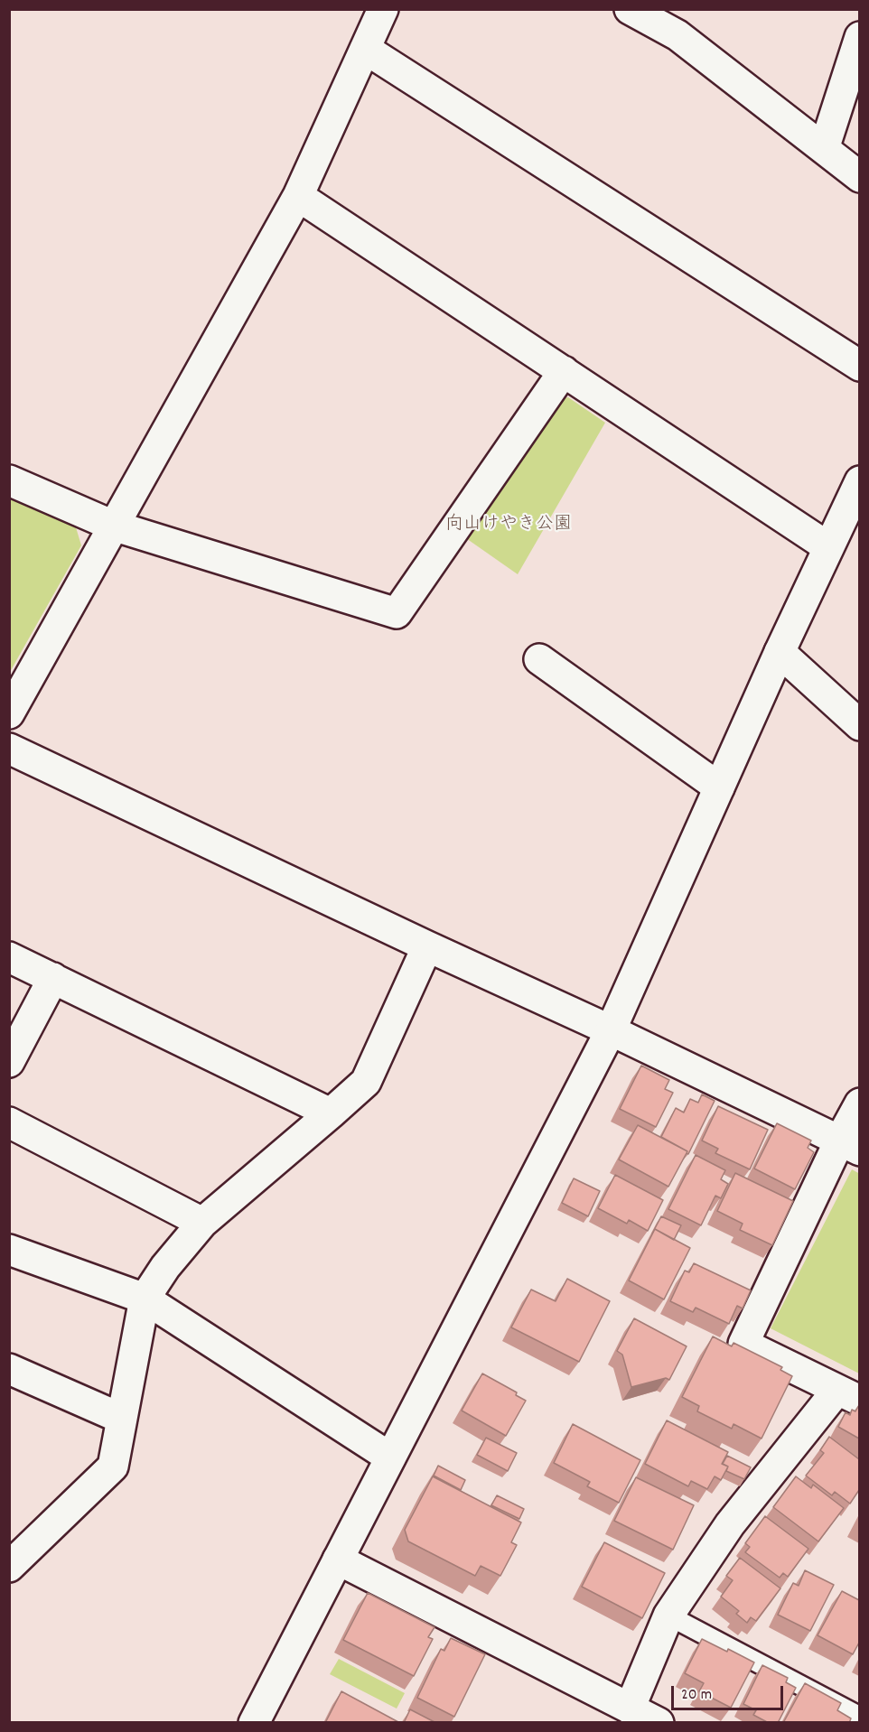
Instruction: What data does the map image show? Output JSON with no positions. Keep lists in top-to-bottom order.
{
  "parks": ["向山けやき公園"],
  "scale_bar": "20 m"
}
